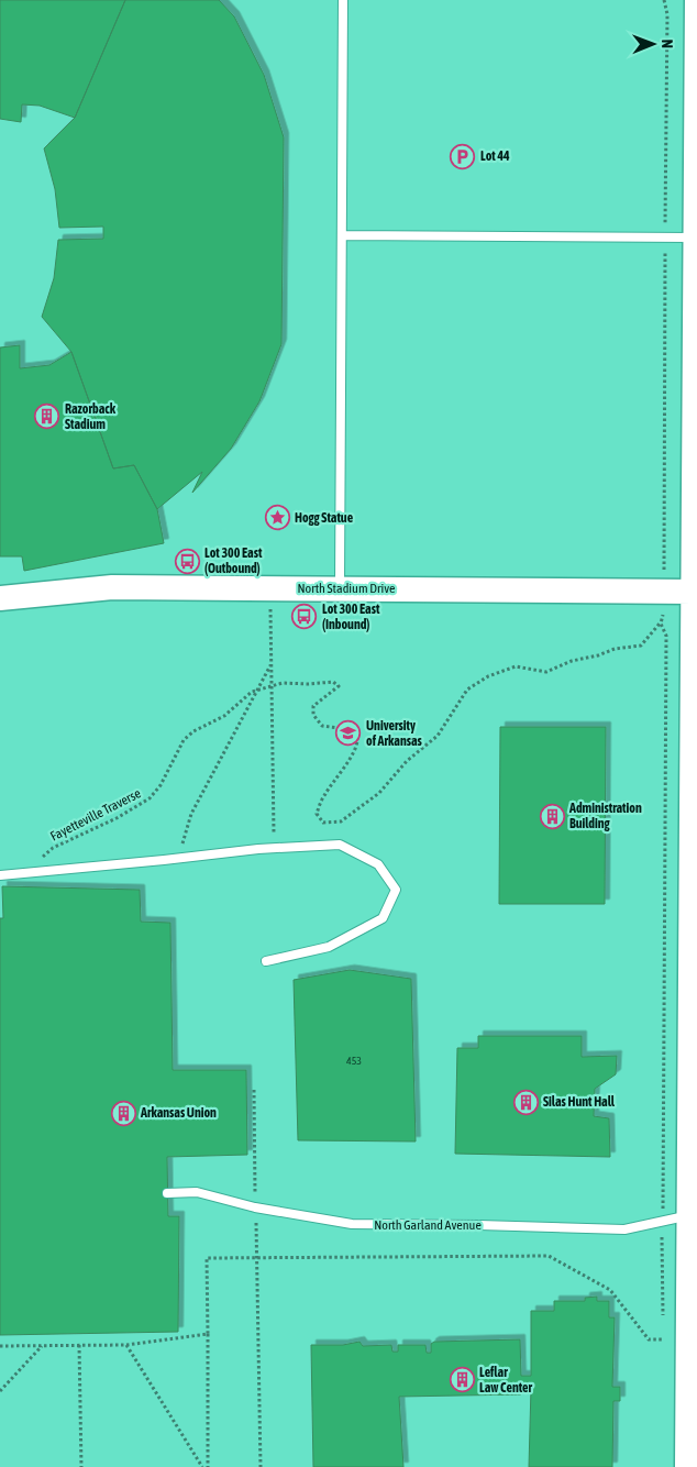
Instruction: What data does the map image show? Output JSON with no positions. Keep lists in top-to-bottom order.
{
  "streets": {
    "main road": ["North Stadium Drive"],
    "lane": ["North Garland Avenue"],
    "path": ["Fayetteville Traverse"]
  },
  "places": {
    "parking": ["Lot 44"],
    "building": [
      "Razorback Stadium",
      "Administration Building",
      "Silas Hunt Hall",
      "Arkansas Union",
      "Leflar Law Center"
    ],
    "place": ["Hogg Statue"],
    "bus stop": ["Lot 300 East (Outbound)", "Lot 300 East (Inbound)"],
    "school or university": ["University of Arkansas"]
  },
  "house_numbers": ["453"],
  "north": "right"
}
